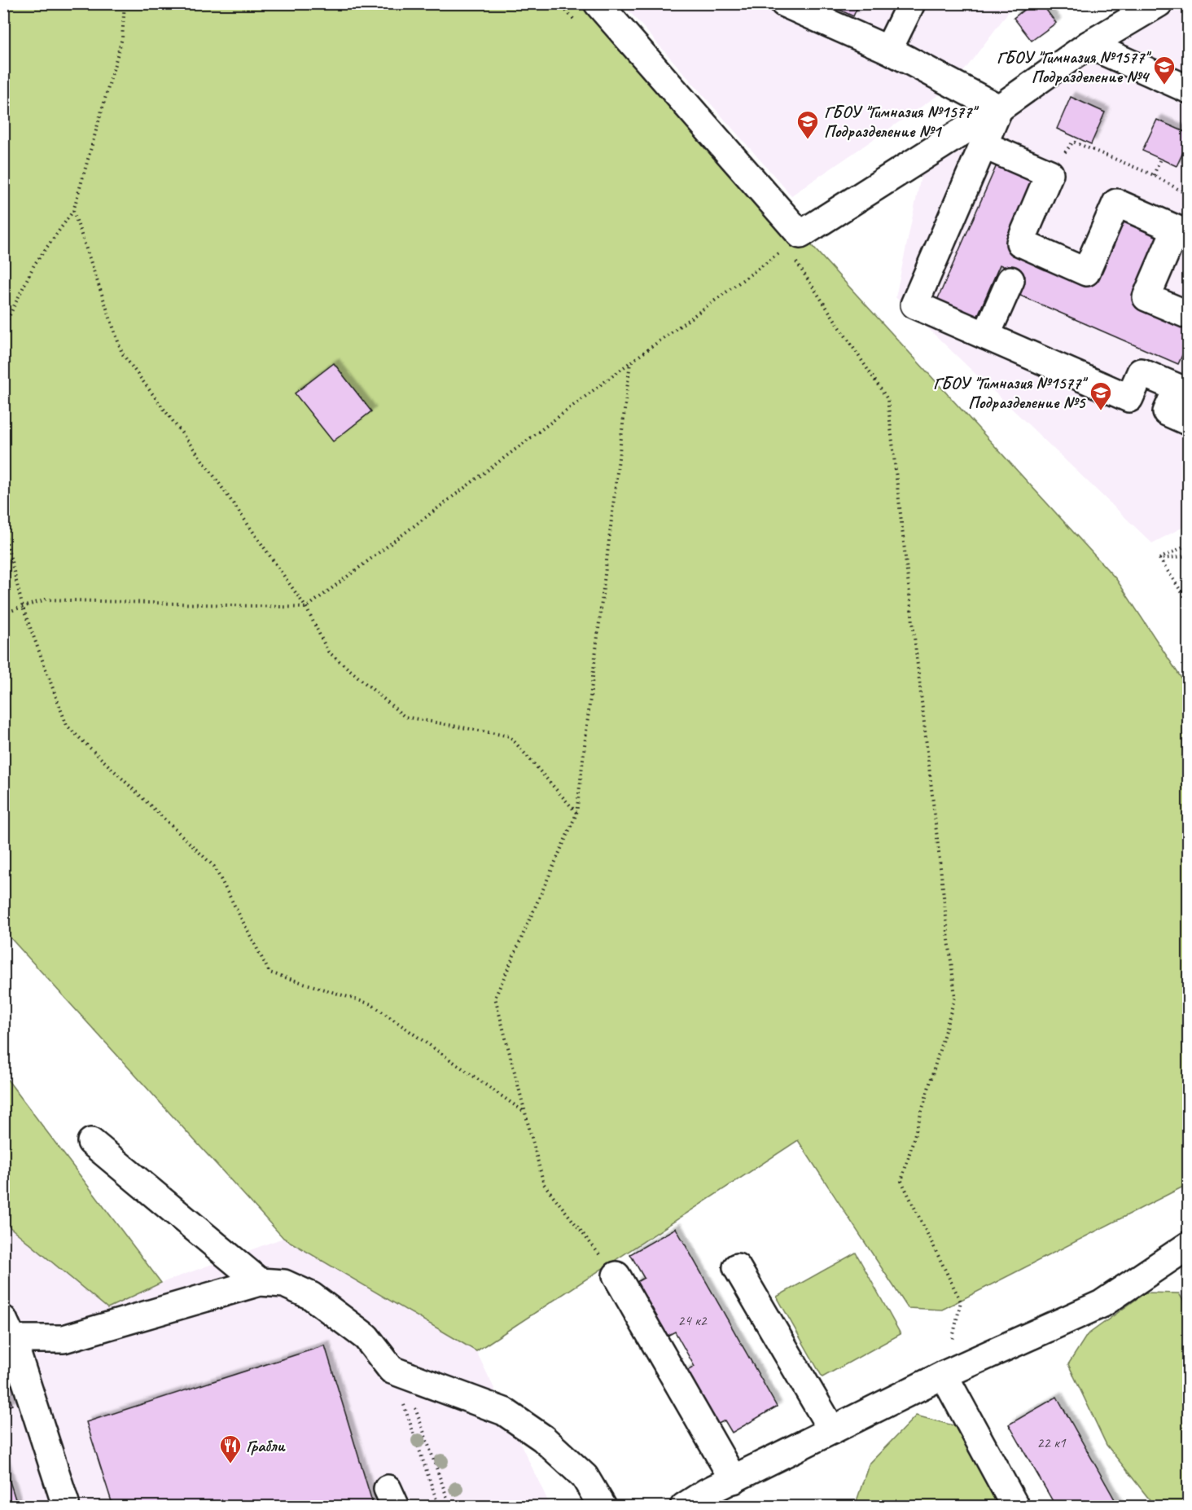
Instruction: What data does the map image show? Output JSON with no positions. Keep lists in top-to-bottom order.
{
  "places": {
    "school or university": ["ГБОУ \"Гимназия №1577\" Подразделение №4", "ГБОУ \"Гимназия №1577\" Подразделение №1", "ГБОУ \"Гимназия №1577\" Подразделение №5"],
    "restaurant": ["Грабли"]
  },
  "house_numbers": ["24 к2", "22 к1"]
}
